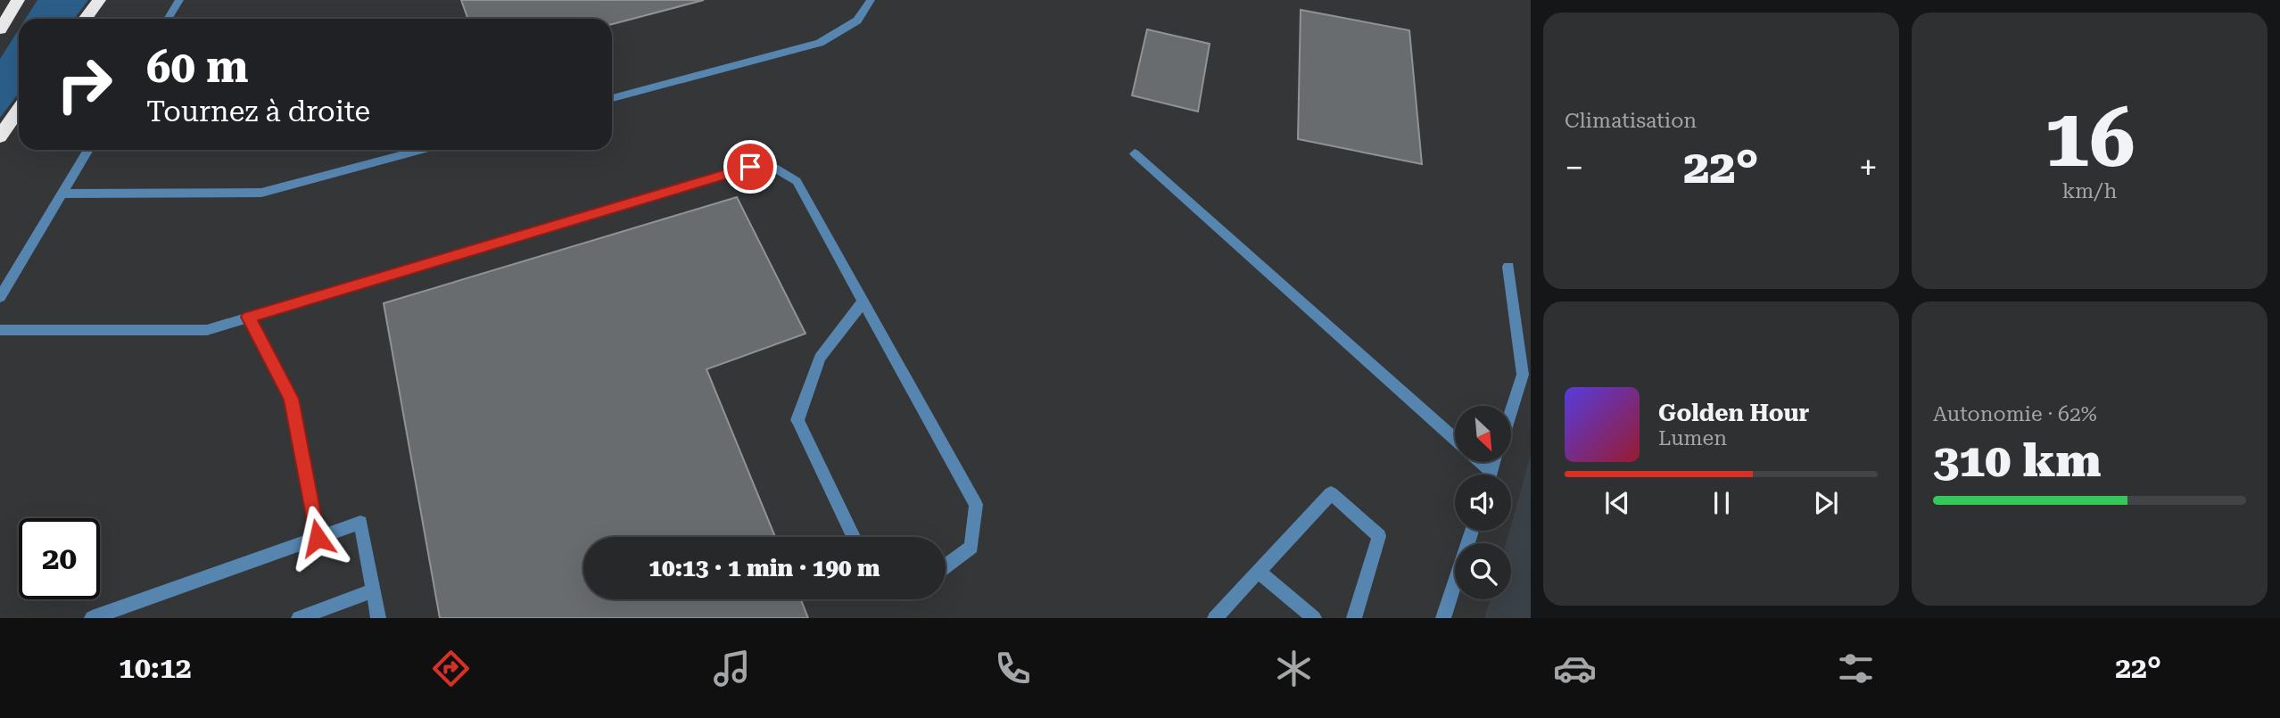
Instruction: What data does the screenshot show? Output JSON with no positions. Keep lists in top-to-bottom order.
{
  "north": "bottom right",
  "page": {
    "tile": [
      "Climatisation",
      ["16", "km/h"],
      ["Autonomie · 62%", "310 km"]
    ],
    "turn": ["60 m", "Tournez à droite"],
    "heat": ["−", "22°", "+"],
    "song": ["Golden Hour", "Lumen"],
    "limit": "20",
    "trip": "10:13 · 1 min · 190 m",
    "tabs": ["10:12", "22°"]
  }
}
